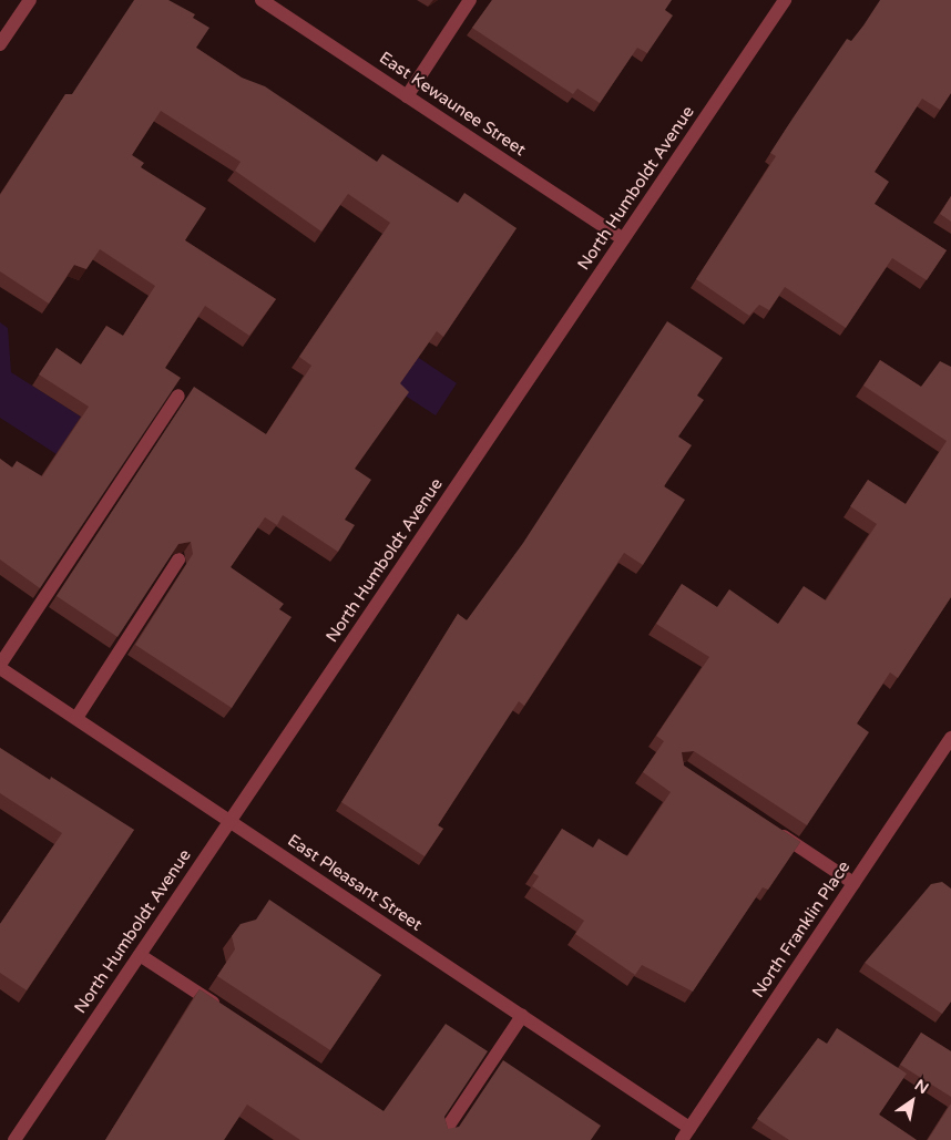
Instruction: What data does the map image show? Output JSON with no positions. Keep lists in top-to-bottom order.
{
  "streets": {
    "street": [
      "East Kewaunee Street",
      "North Humboldt Avenue",
      "East Pleasant Street",
      "North Franklin Place"
    ]
  },
  "crossings": [
    ["East Kewaunee Street", "North Humboldt Avenue"],
    ["North Humboldt Avenue", "East Pleasant Street"],
    ["East Pleasant Street", "North Franklin Place"]
  ],
  "north": "top right"
}
